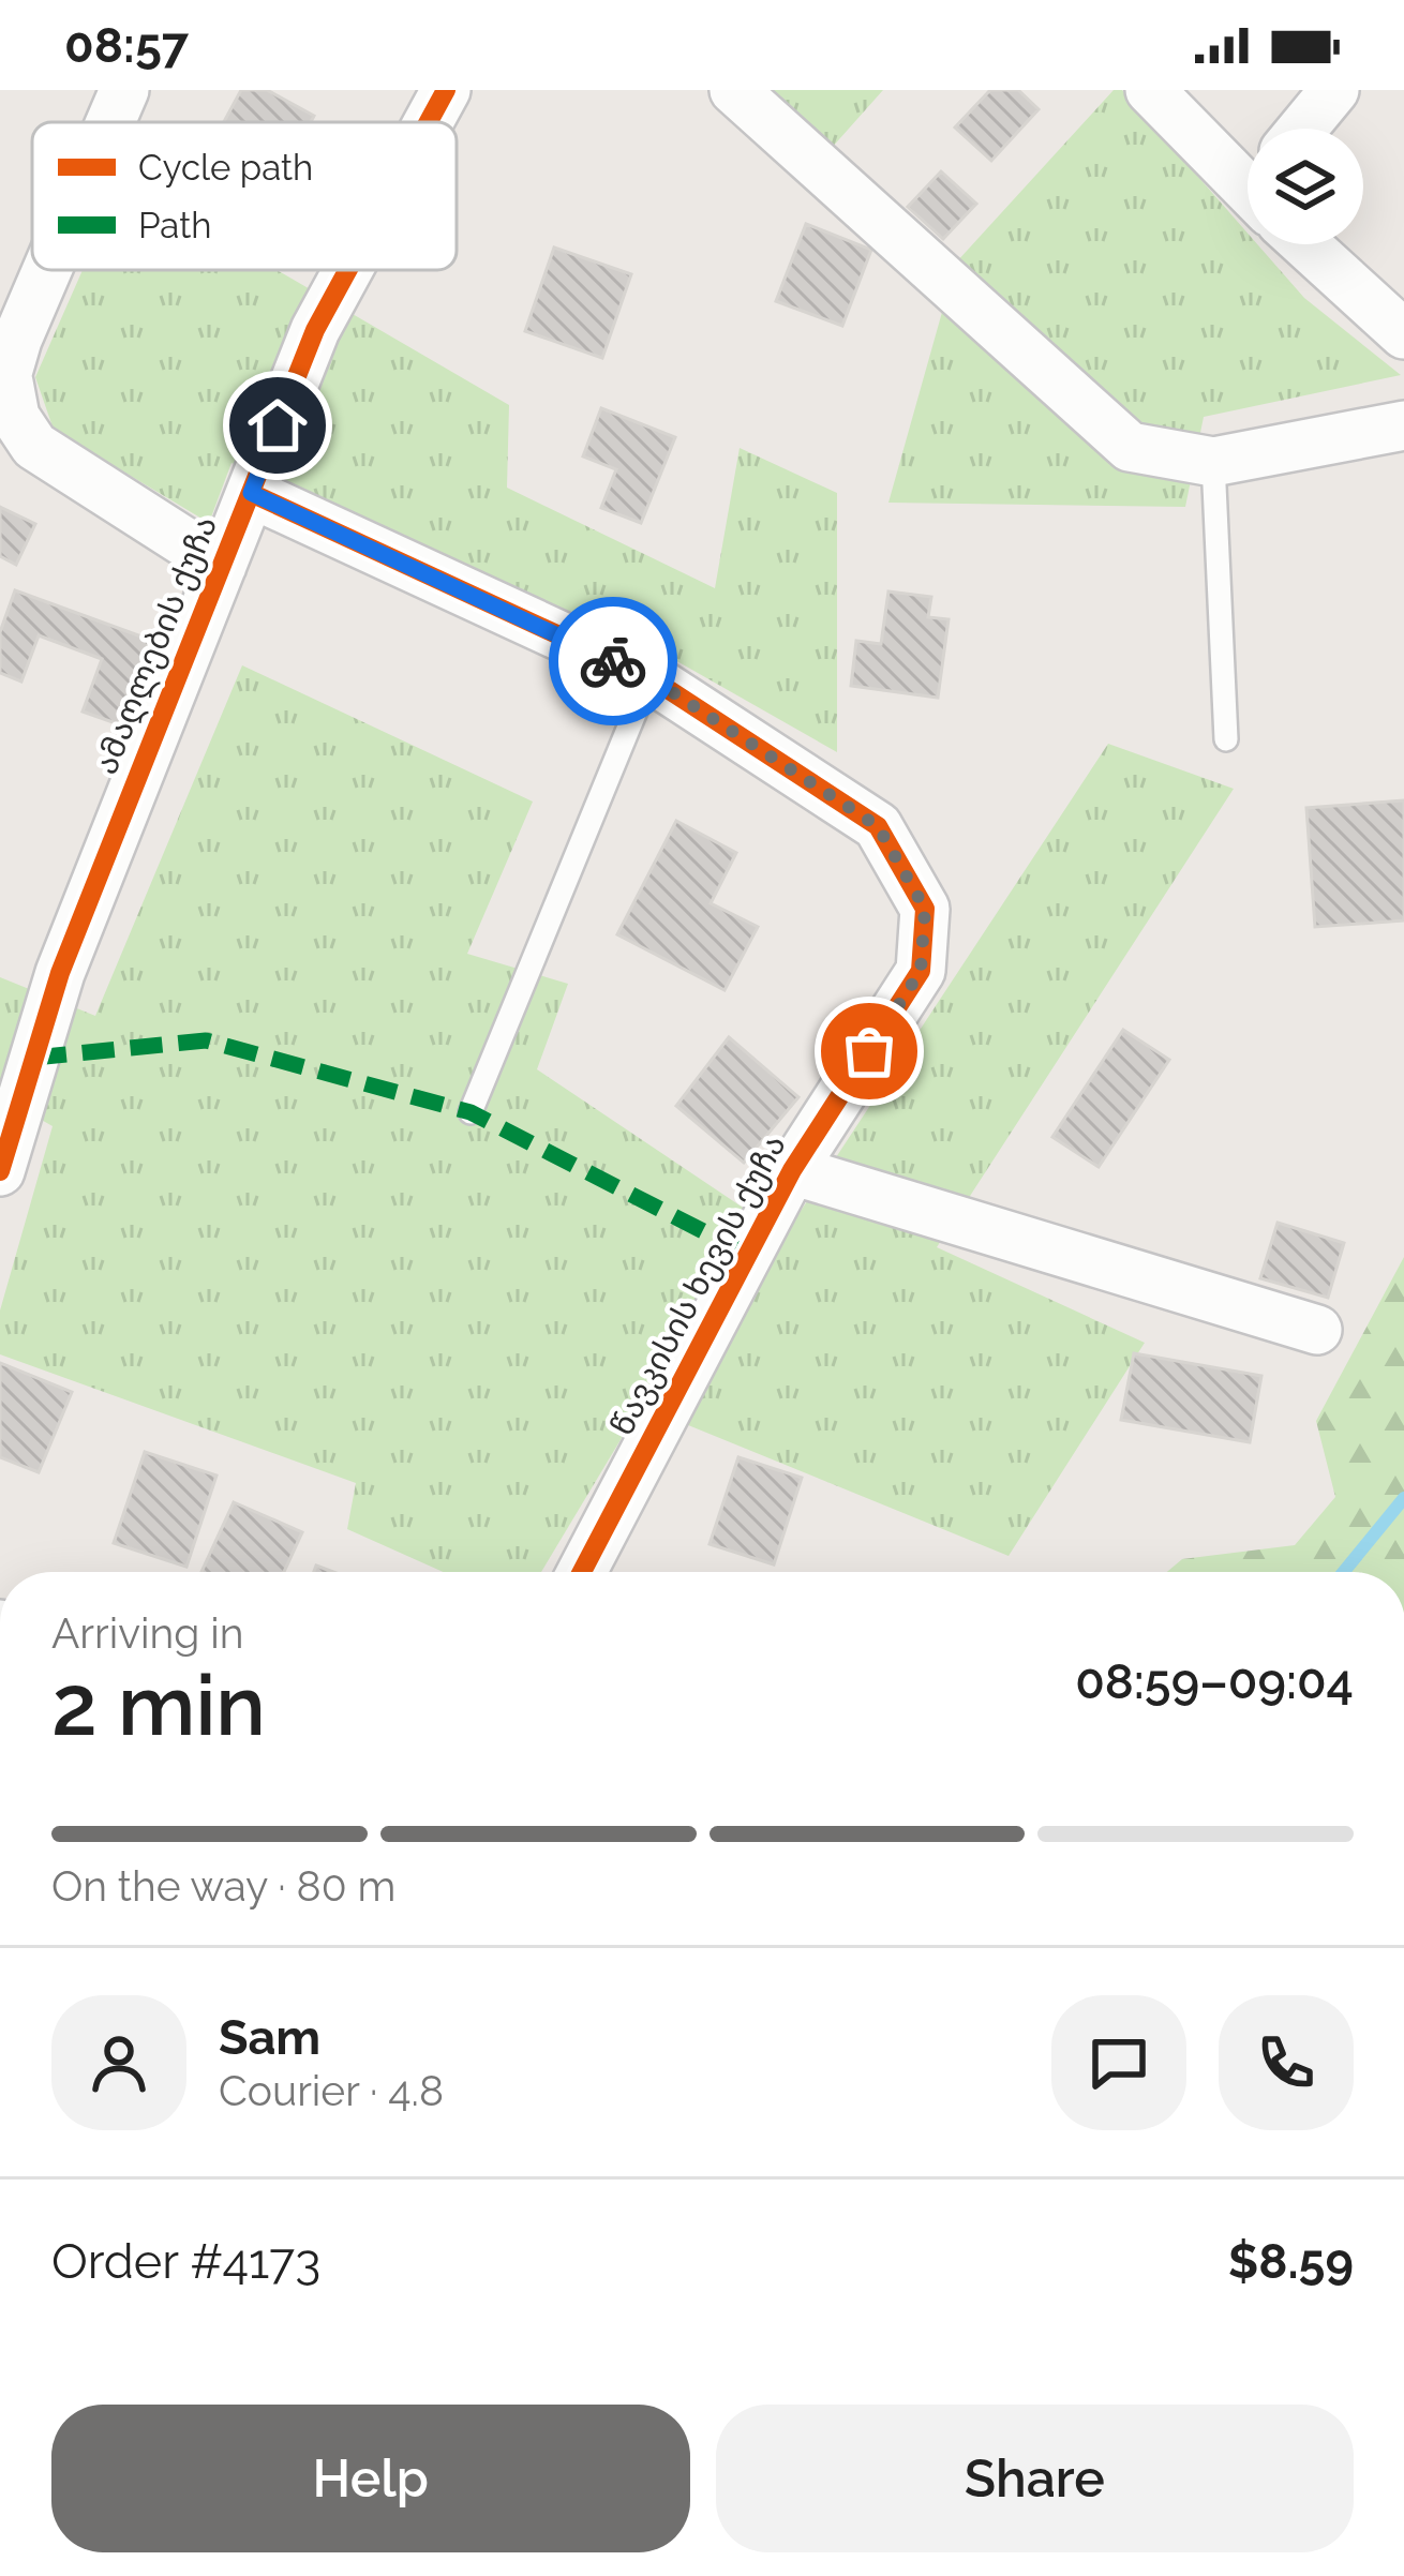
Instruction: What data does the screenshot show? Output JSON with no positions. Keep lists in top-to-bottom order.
{
  "streets": {
    "street": ["ამაღლების ქუჩა", "წავკისის ხევის ქუჩა"]
  },
  "crossings": [
    ["ამაღლების ქუჩა", "წავკისის ხევის ქუჩა"]
  ],
  "legend": ["Cycle path", "Path"],
  "page": {
    "status": "08:57",
    "heading": ["2 min", "Arriving in", "08:59–09:04"],
    "panel": [
      "Sam",
      "Courier · 4.8",
      "Order #4173",
      "$8.59"
    ],
    "bar": "On the way · 80 m",
    "buttons": ["Help", "Share"]
  }
}
